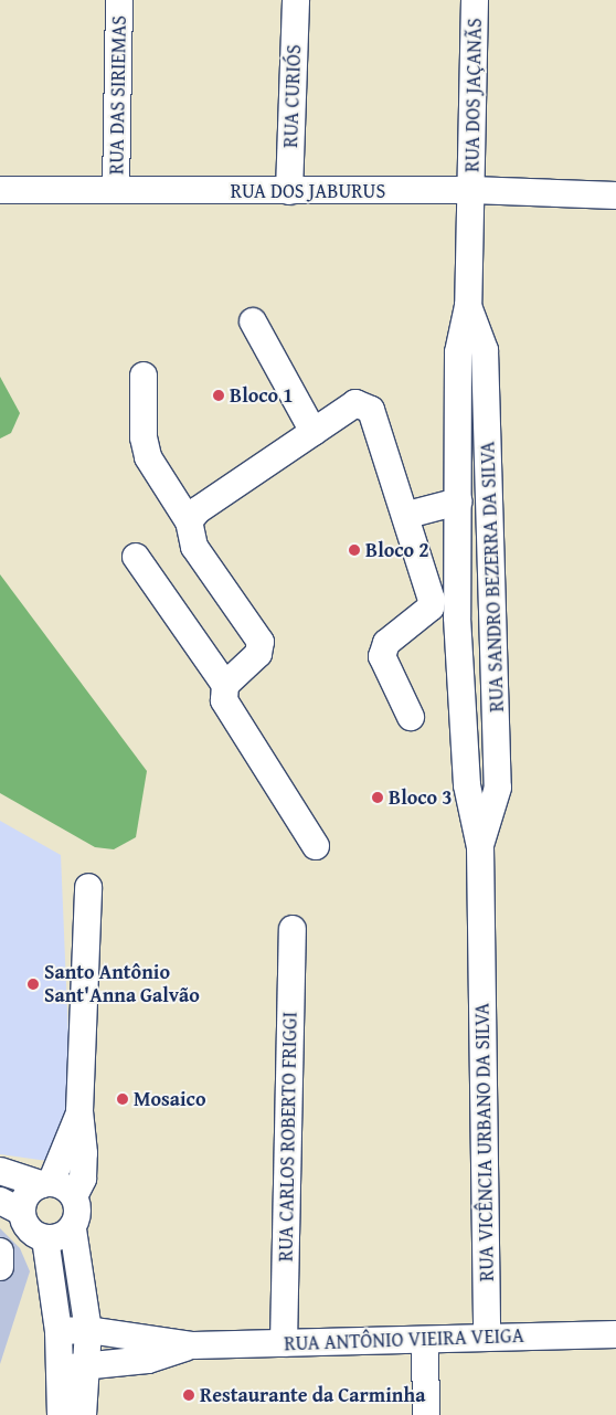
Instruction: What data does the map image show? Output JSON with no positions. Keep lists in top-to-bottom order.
{
  "streets": {
    "street": [
      "RUA DAS SIRIEMAS",
      "RUA DOS JAÇANÃS",
      "RUA CURIÓS",
      "RUA DOS JABURUS",
      "RUA SANDRO BEZERRA DA SILVA",
      "RUA CARLOS ROBERTO FRIGGI",
      "RUA VICÊNCIA URBANO DA SILVA",
      "RUA ANTÔNIO VIEIRA VEIGA"
    ]
  },
  "crossings": [
    ["RUA DAS SIRIEMAS", "RUA DOS JABURUS"],
    ["RUA DOS JAÇANÃS", "RUA DOS JABURUS"],
    ["RUA DOS JAÇANÃS", "RUA SANDRO BEZERRA DA SILVA"],
    ["RUA CURIÓS", "RUA DOS JABURUS"],
    ["RUA DOS JABURUS", "RUA SANDRO BEZERRA DA SILVA"],
    ["RUA SANDRO BEZERRA DA SILVA", "RUA VICÊNCIA URBANO DA SILVA"],
    ["RUA CARLOS ROBERTO FRIGGI", "RUA ANTÔNIO VIEIRA VEIGA"],
    ["RUA VICÊNCIA URBANO DA SILVA", "RUA ANTÔNIO VIEIRA VEIGA"]
  ],
  "places": [
    "Bloco 1",
    "Bloco 2",
    "Bloco 3",
    "Santo Antônio Sant'Anna Galvão",
    "Mosaico",
    "Restaurante da Carminha"
  ]
}
